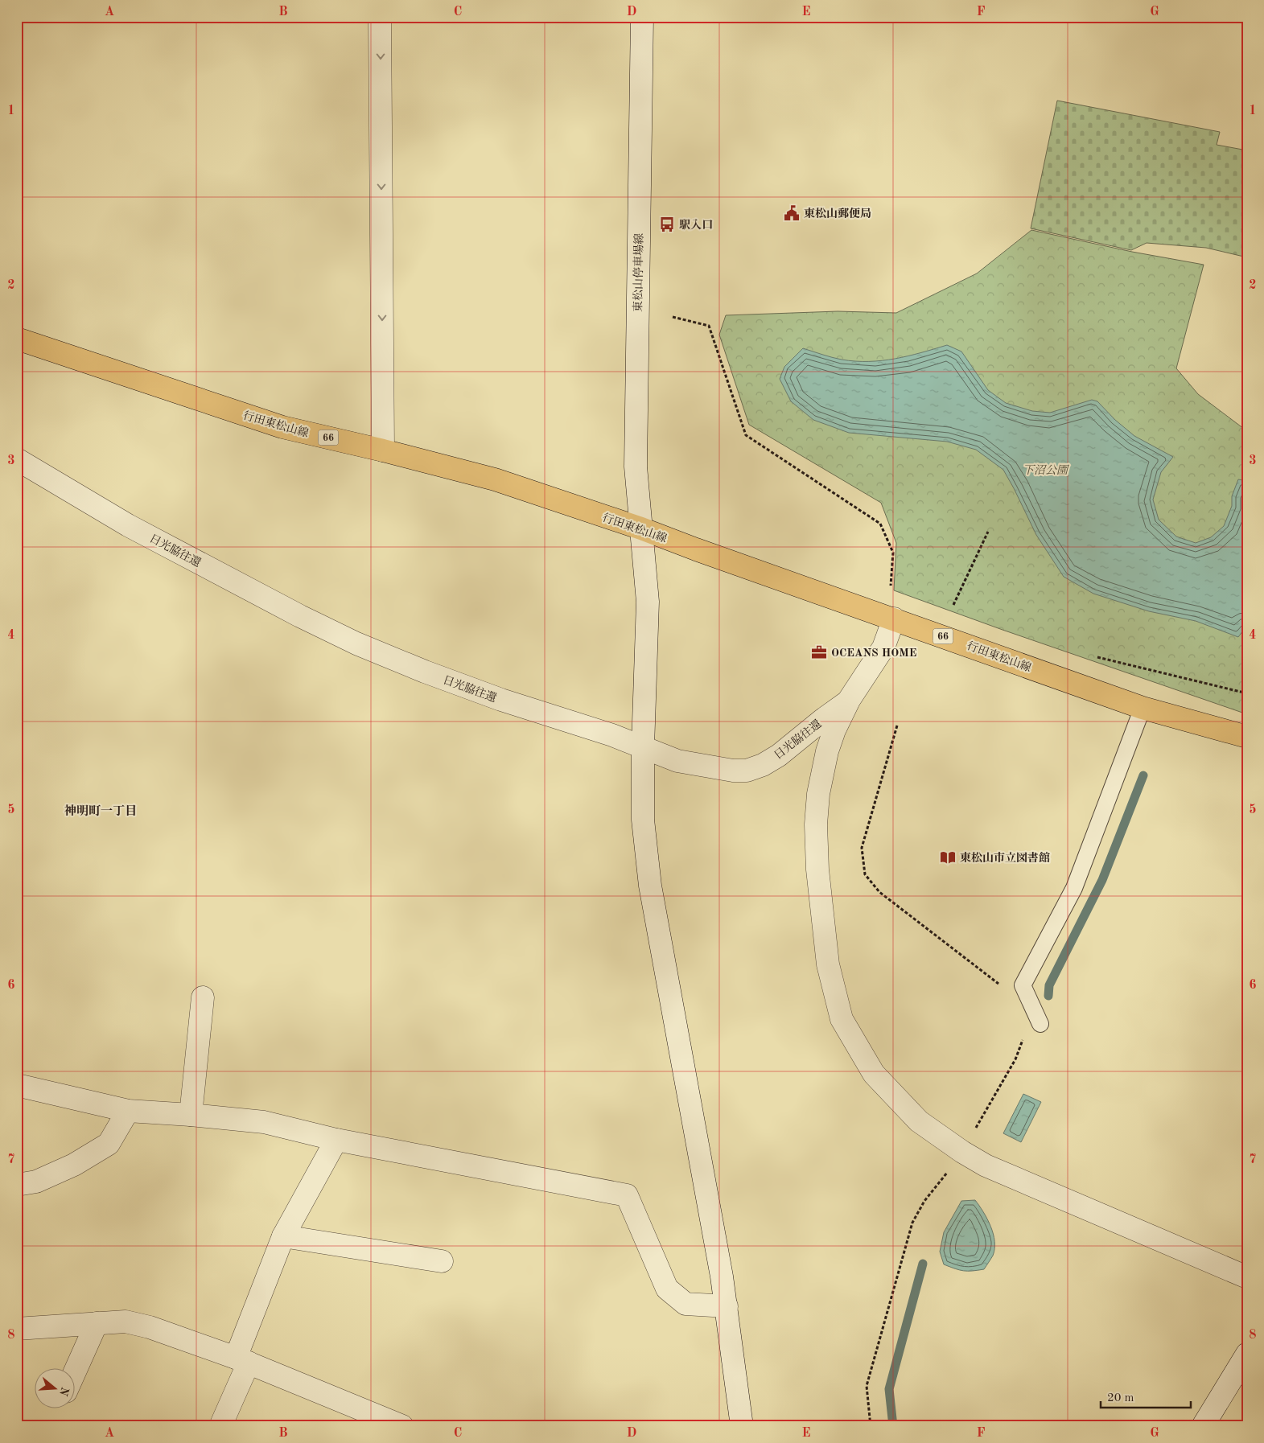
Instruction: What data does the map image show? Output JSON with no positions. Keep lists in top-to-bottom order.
{
  "streets": {
    "main road": ["行田東松山線", "66"],
    "street": ["東松山停車場線", "日光脇往還"]
  },
  "crossings": [
    ["東松山停車場線", "行田東松山線"],
    ["東松山停車場線", "日光脇往還"],
    ["行田東松山線", "日光脇往還"]
  ],
  "districts": ["神明町一丁目"],
  "parks": ["下沼公園"],
  "places": {
    "public building": ["東松山郵便局"],
    "bus stop": ["駅入口"],
    "office": ["OCEANS HOME"],
    "library": ["東松山市立図書館"]
  },
  "scale_bar": "20 m",
  "north": "right",
  "grid": {
    "columns": [
      "A",
      "B",
      "C",
      "D",
      "E",
      "F",
      "G"
    ],
    "rows": [
      "1",
      "2",
      "3",
      "4",
      "5",
      "6",
      "7",
      "8"
    ]
  }
}
